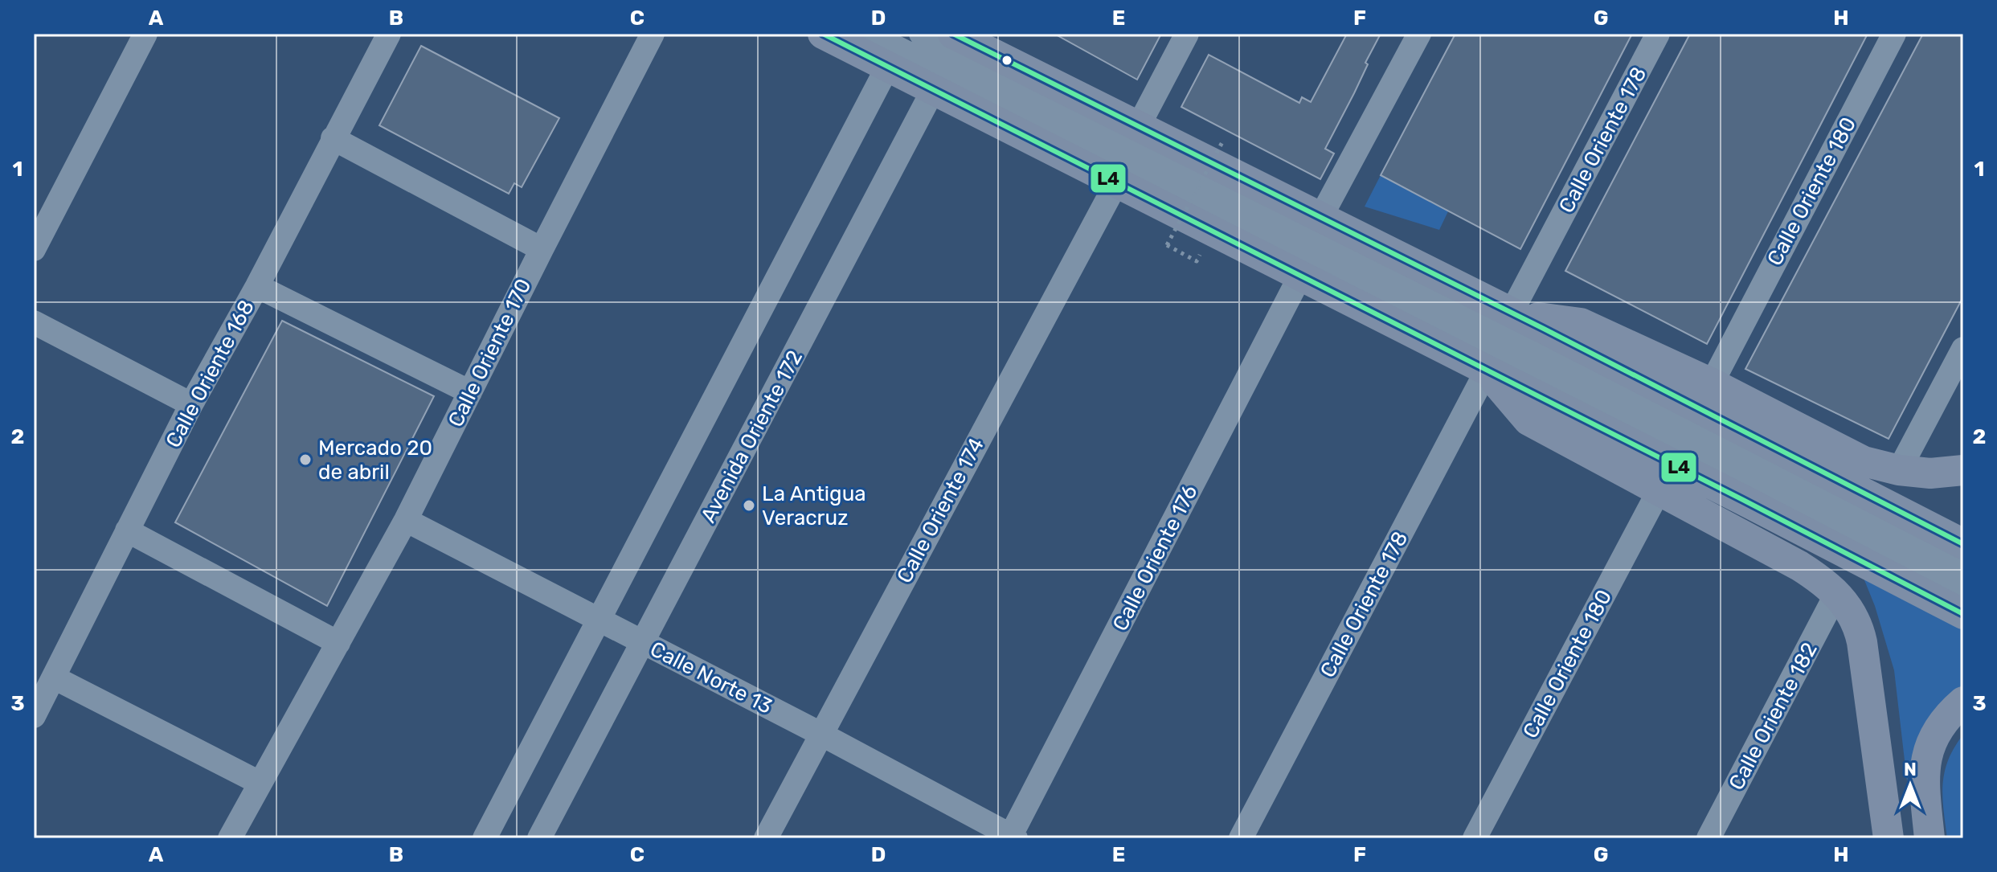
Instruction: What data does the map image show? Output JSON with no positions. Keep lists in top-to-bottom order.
{
  "streets": {
    "street": [
      "Calle Oriente 178",
      "Calle Oriente 180",
      "Calle Oriente 170",
      "Calle Oriente 168",
      "Avenida Oriente 172",
      "Calle Oriente 174",
      "Calle Oriente 176",
      "Calle Norte 13",
      "Calle Oriente 182"
    ]
  },
  "crossings": [
    ["Calle Oriente 170", "Calle Norte 13"],
    ["Avenida Oriente 172", "Calle Norte 13"],
    ["Calle Oriente 174", "Calle Norte 13"],
    ["Calle Oriente 176", "Calle Norte 13"]
  ],
  "places": ["Mercado 20 de abril", "La Antigua Veracruz"],
  "lines": ["transit line L4"],
  "north": "top",
  "grid": {
    "columns": [
      "A",
      "B",
      "C",
      "D",
      "E",
      "F",
      "G",
      "H"
    ],
    "rows": ["1", "2", "3"]
  }
}
